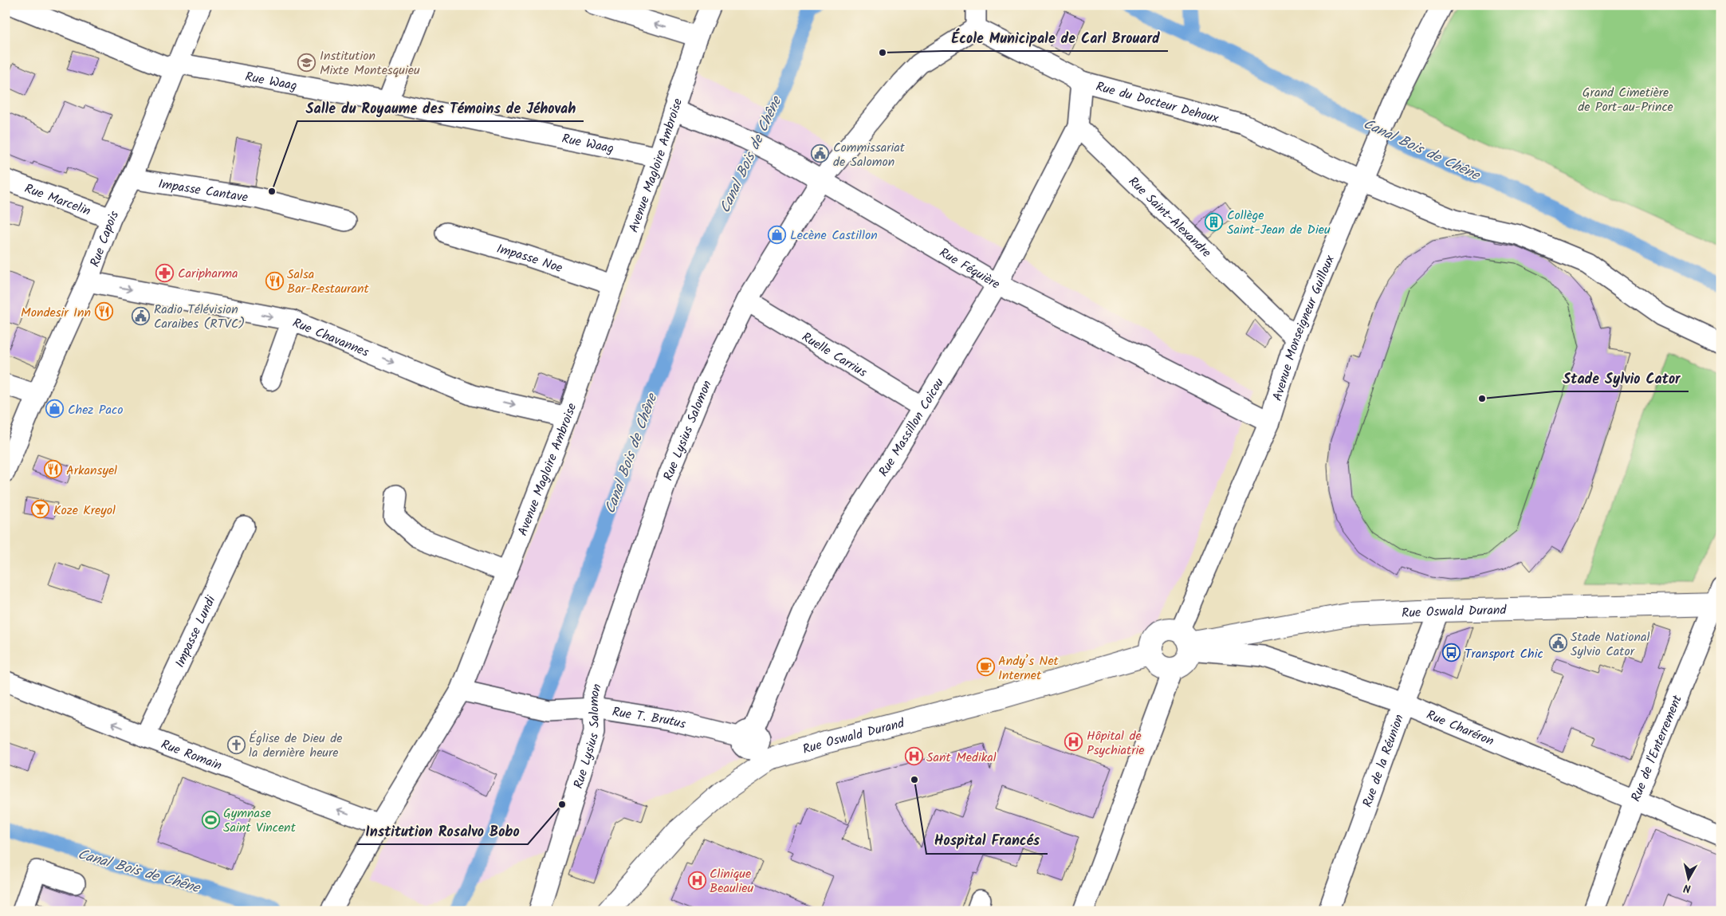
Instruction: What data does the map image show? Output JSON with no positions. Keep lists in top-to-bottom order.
{
  "streets": {
    "main road": ["Rue Oswald Durand"],
    "street": [
      "Rue Waag",
      "Rue du Docteur Dehoux",
      "Avenue Magloire Ambroise",
      "Impasse Cantave",
      "Rue Marcelin",
      "Rue Saint-Alexandre",
      "Rue Capois",
      "Impasse Noe",
      "Rue Féquière",
      "Avenue Monseigneur Guilloux",
      "Rue Chavannes",
      "Ruelle Carrius",
      "Rue Massillon Coicou",
      "Rue Lysius Salomon",
      "Impasse Lundi",
      "Rue T. Brutus",
      "Rue Charéron",
      "Rue de l'Enterrement",
      "Rue Romain",
      "Rue de la Réunion"
    ]
  },
  "crossings": [
    ["Rue Waag", "Avenue Magloire Ambroise"],
    ["Rue Waag", "Rue Capois"],
    ["Rue du Docteur Dehoux", "Avenue Monseigneur Guilloux"],
    ["Rue du Docteur Dehoux", "Rue Lysius Salomon"],
    ["Avenue Magloire Ambroise", "Impasse Noe"],
    ["Avenue Magloire Ambroise", "Rue Féquière"],
    ["Avenue Magloire Ambroise", "Rue Chavannes"],
    ["Avenue Magloire Ambroise", "Rue T. Brutus"],
    ["Avenue Magloire Ambroise", "Rue Romain"],
    ["Impasse Cantave", "Rue Capois"],
    ["Rue Marcelin", "Rue Capois"],
    ["Rue Saint-Alexandre", "Avenue Monseigneur Guilloux"],
    ["Rue Saint-Alexandre", "Rue Massillon Coicou"],
    ["Rue Capois", "Rue Chavannes"],
    ["Rue Féquière", "Avenue Monseigneur Guilloux"],
    ["Rue Féquière", "Rue Massillon Coicou"],
    ["Rue Féquière", "Rue Lysius Salomon"],
    ["Avenue Monseigneur Guilloux", "Rue Oswald Durand"],
    ["Avenue Monseigneur Guilloux", "Rue Charéron"],
    ["Ruelle Carrius", "Rue Massillon Coicou"],
    ["Ruelle Carrius", "Rue Lysius Salomon"],
    ["Rue Massillon Coicou", "Rue Oswald Durand"],
    ["Rue Massillon Coicou", "Rue T. Brutus"],
    ["Rue Lysius Salomon", "Rue T. Brutus"],
    ["Rue Oswald Durand", "Rue T. Brutus"],
    ["Rue Oswald Durand", "Rue Charéron"],
    ["Rue Oswald Durand", "Rue de l'Enterrement"],
    ["Rue Oswald Durand", "Rue de la Réunion"],
    ["Impasse Lundi", "Rue Romain"],
    ["Rue Charéron", "Rue de l'Enterrement"],
    ["Rue Charéron", "Rue de la Réunion"]
  ],
  "one_way": ["Rue Chavannes", "Rue Romain"],
  "water": ["Canal Bois de Chêne"],
  "parks": ["Grand Cimetière de Port-au-Prince"],
  "places": {
    "other": [
      "École Municipale de Carl Brouard",
      "Salle du Royaume des Témoins de Jéhovah",
      "Stade Sylvio Cator",
      "Hospital Francés",
      "Institution Rosalvo Bobo"
    ],
    "school or university": ["Institution Mixte Montesquieu"],
    "public building": ["Commissariat de Salomon", "Radio Télévision Caraibes (RTVC)", "Stade National Sylvio Cator"],
    "building": ["Collège Saint-Jean de Dieu"],
    "shop": ["Lecène Castillon", "Chez Paco"],
    "pharmacy": ["Caripharma"],
    "restaurant": ["Salsa Bar-Restaurant", "Mondesir Inn", "Arkansyel"],
    "bar": ["Koze Kreyol"],
    "bus stop": ["Transport Chic"],
    "cafe": ["Andy’s Net Internet"],
    "hospital": ["Hôpital de Psychiatrie", "Sant Medikal", "Clinique Beaulieu"],
    "church": ["Église de Dieu de la dernière heure"],
    "sports": ["Gymnase Saint Vincent"]
  },
  "north": "bottom"
}
